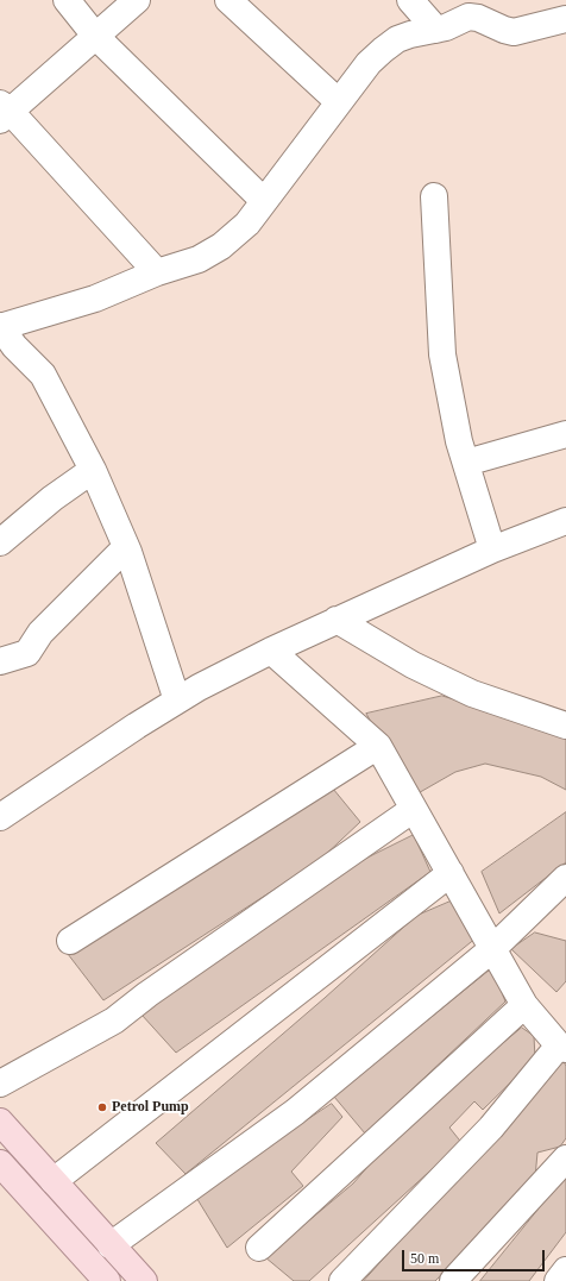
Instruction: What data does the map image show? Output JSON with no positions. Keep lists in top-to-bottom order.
{
  "places": ["Petrol Pump"],
  "scale_bar": "50 m"
}
